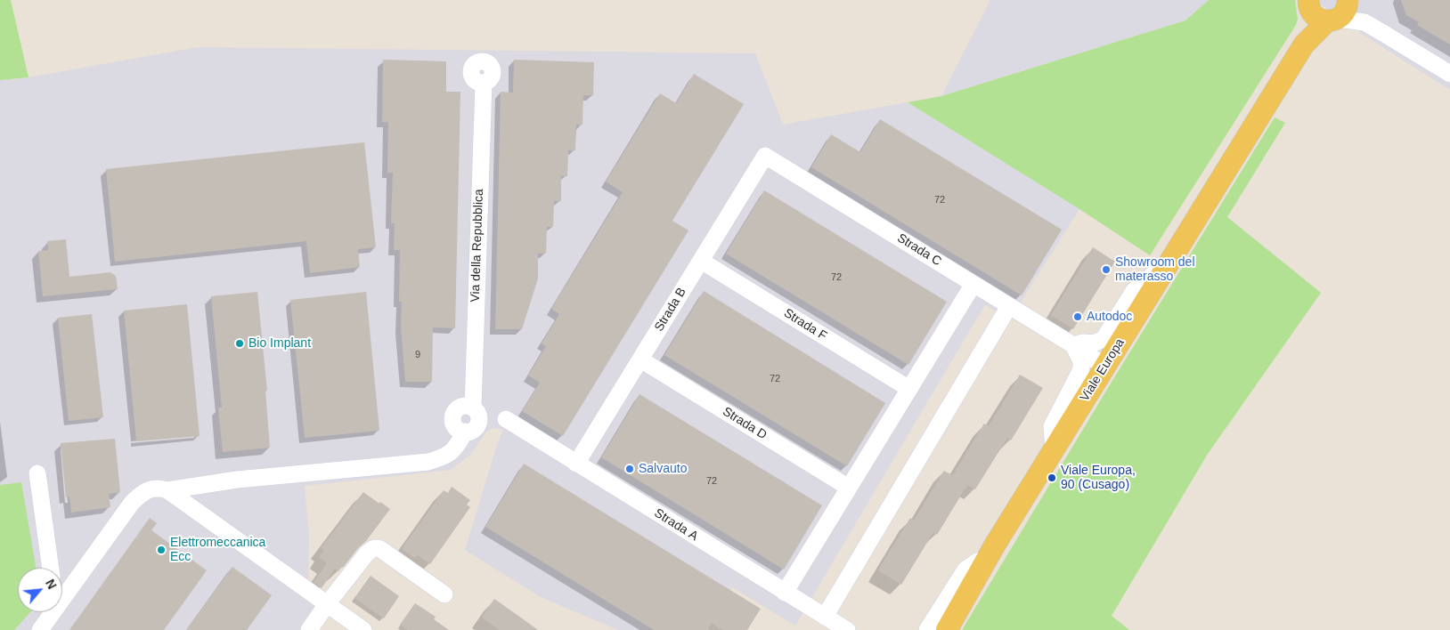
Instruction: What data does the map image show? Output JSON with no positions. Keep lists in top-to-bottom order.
{
  "streets": {
    "main road": ["Viale Europa"],
    "street": [
      "Via della Repubblica",
      "Strada C",
      "Strada B",
      "Strada F",
      "Strada D",
      "Strada A"
    ]
  },
  "crossings": [
    ["Strada C", "Strada B"],
    ["Strada C", "Viale Europa"],
    ["Strada B", "Strada F"],
    ["Strada B", "Strada D"],
    ["Strada B", "Strada A"]
  ],
  "places": [
    "Showroom del materasso",
    "Autodoc",
    "Bio Implant",
    "Salvauto",
    "Viale Europa, 90 (Cusago)",
    "Elettromeccanica Ecc"
  ],
  "house_numbers": [
    "72",
    "72",
    "9",
    "72",
    "72"
  ],
  "north": "top right"
}
